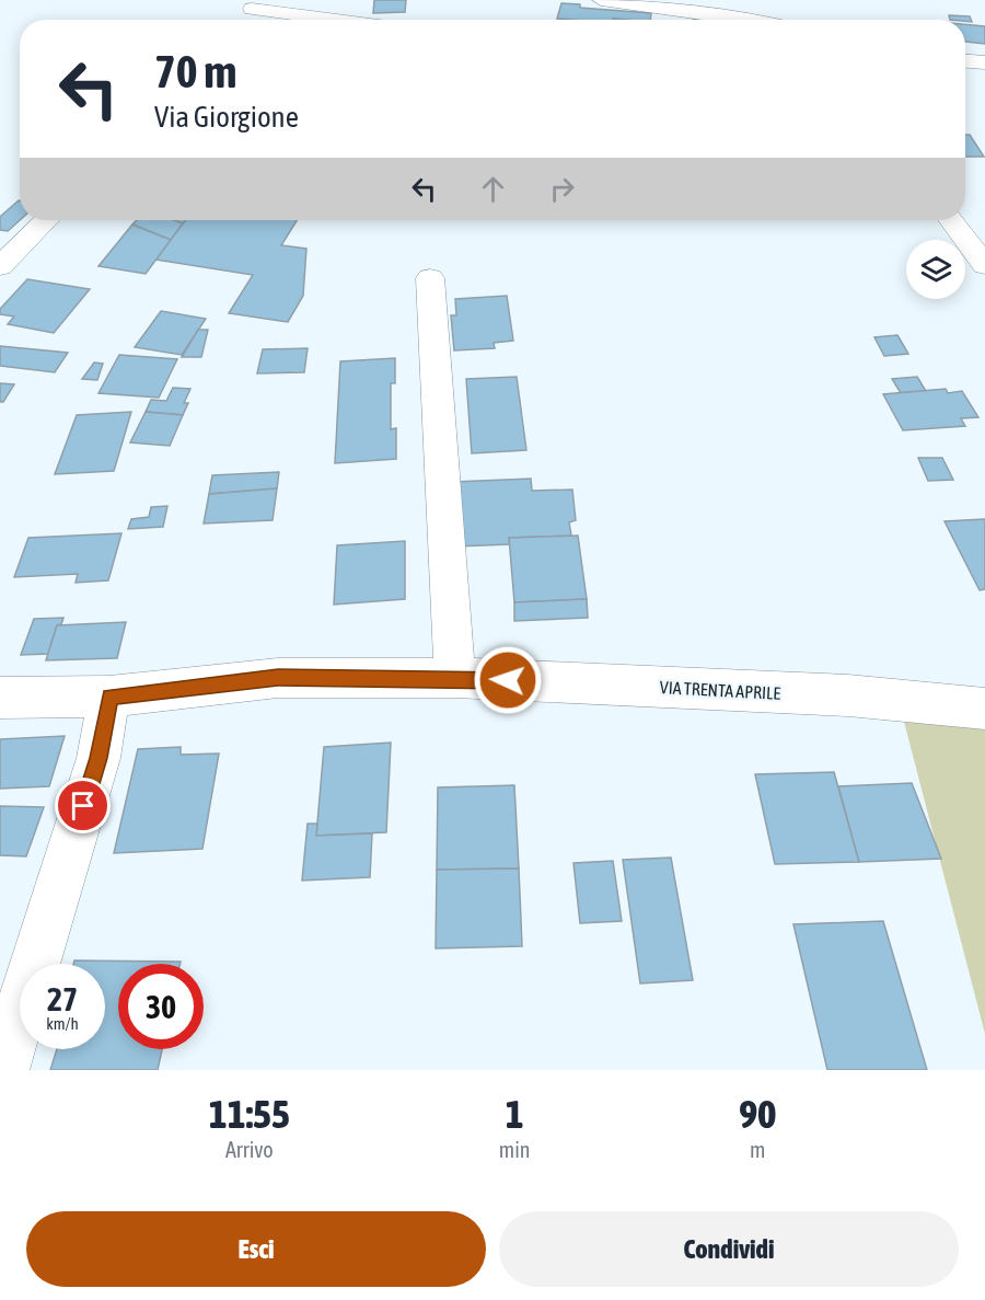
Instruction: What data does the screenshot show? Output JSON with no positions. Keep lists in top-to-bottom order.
{
  "streets": {
    "street": ["VIA TRENTA APRILE"]
  },
  "page": {
    "turn": ["70 m", "Via Giorgione"],
    "speed": "27 km/h",
    "limit": "30",
    "eta": [
      "11:55",
      "Arrivo",
      "1",
      "min",
      "90",
      "m"
    ],
    "buttons": ["Esci", "Condividi"]
  }
}
